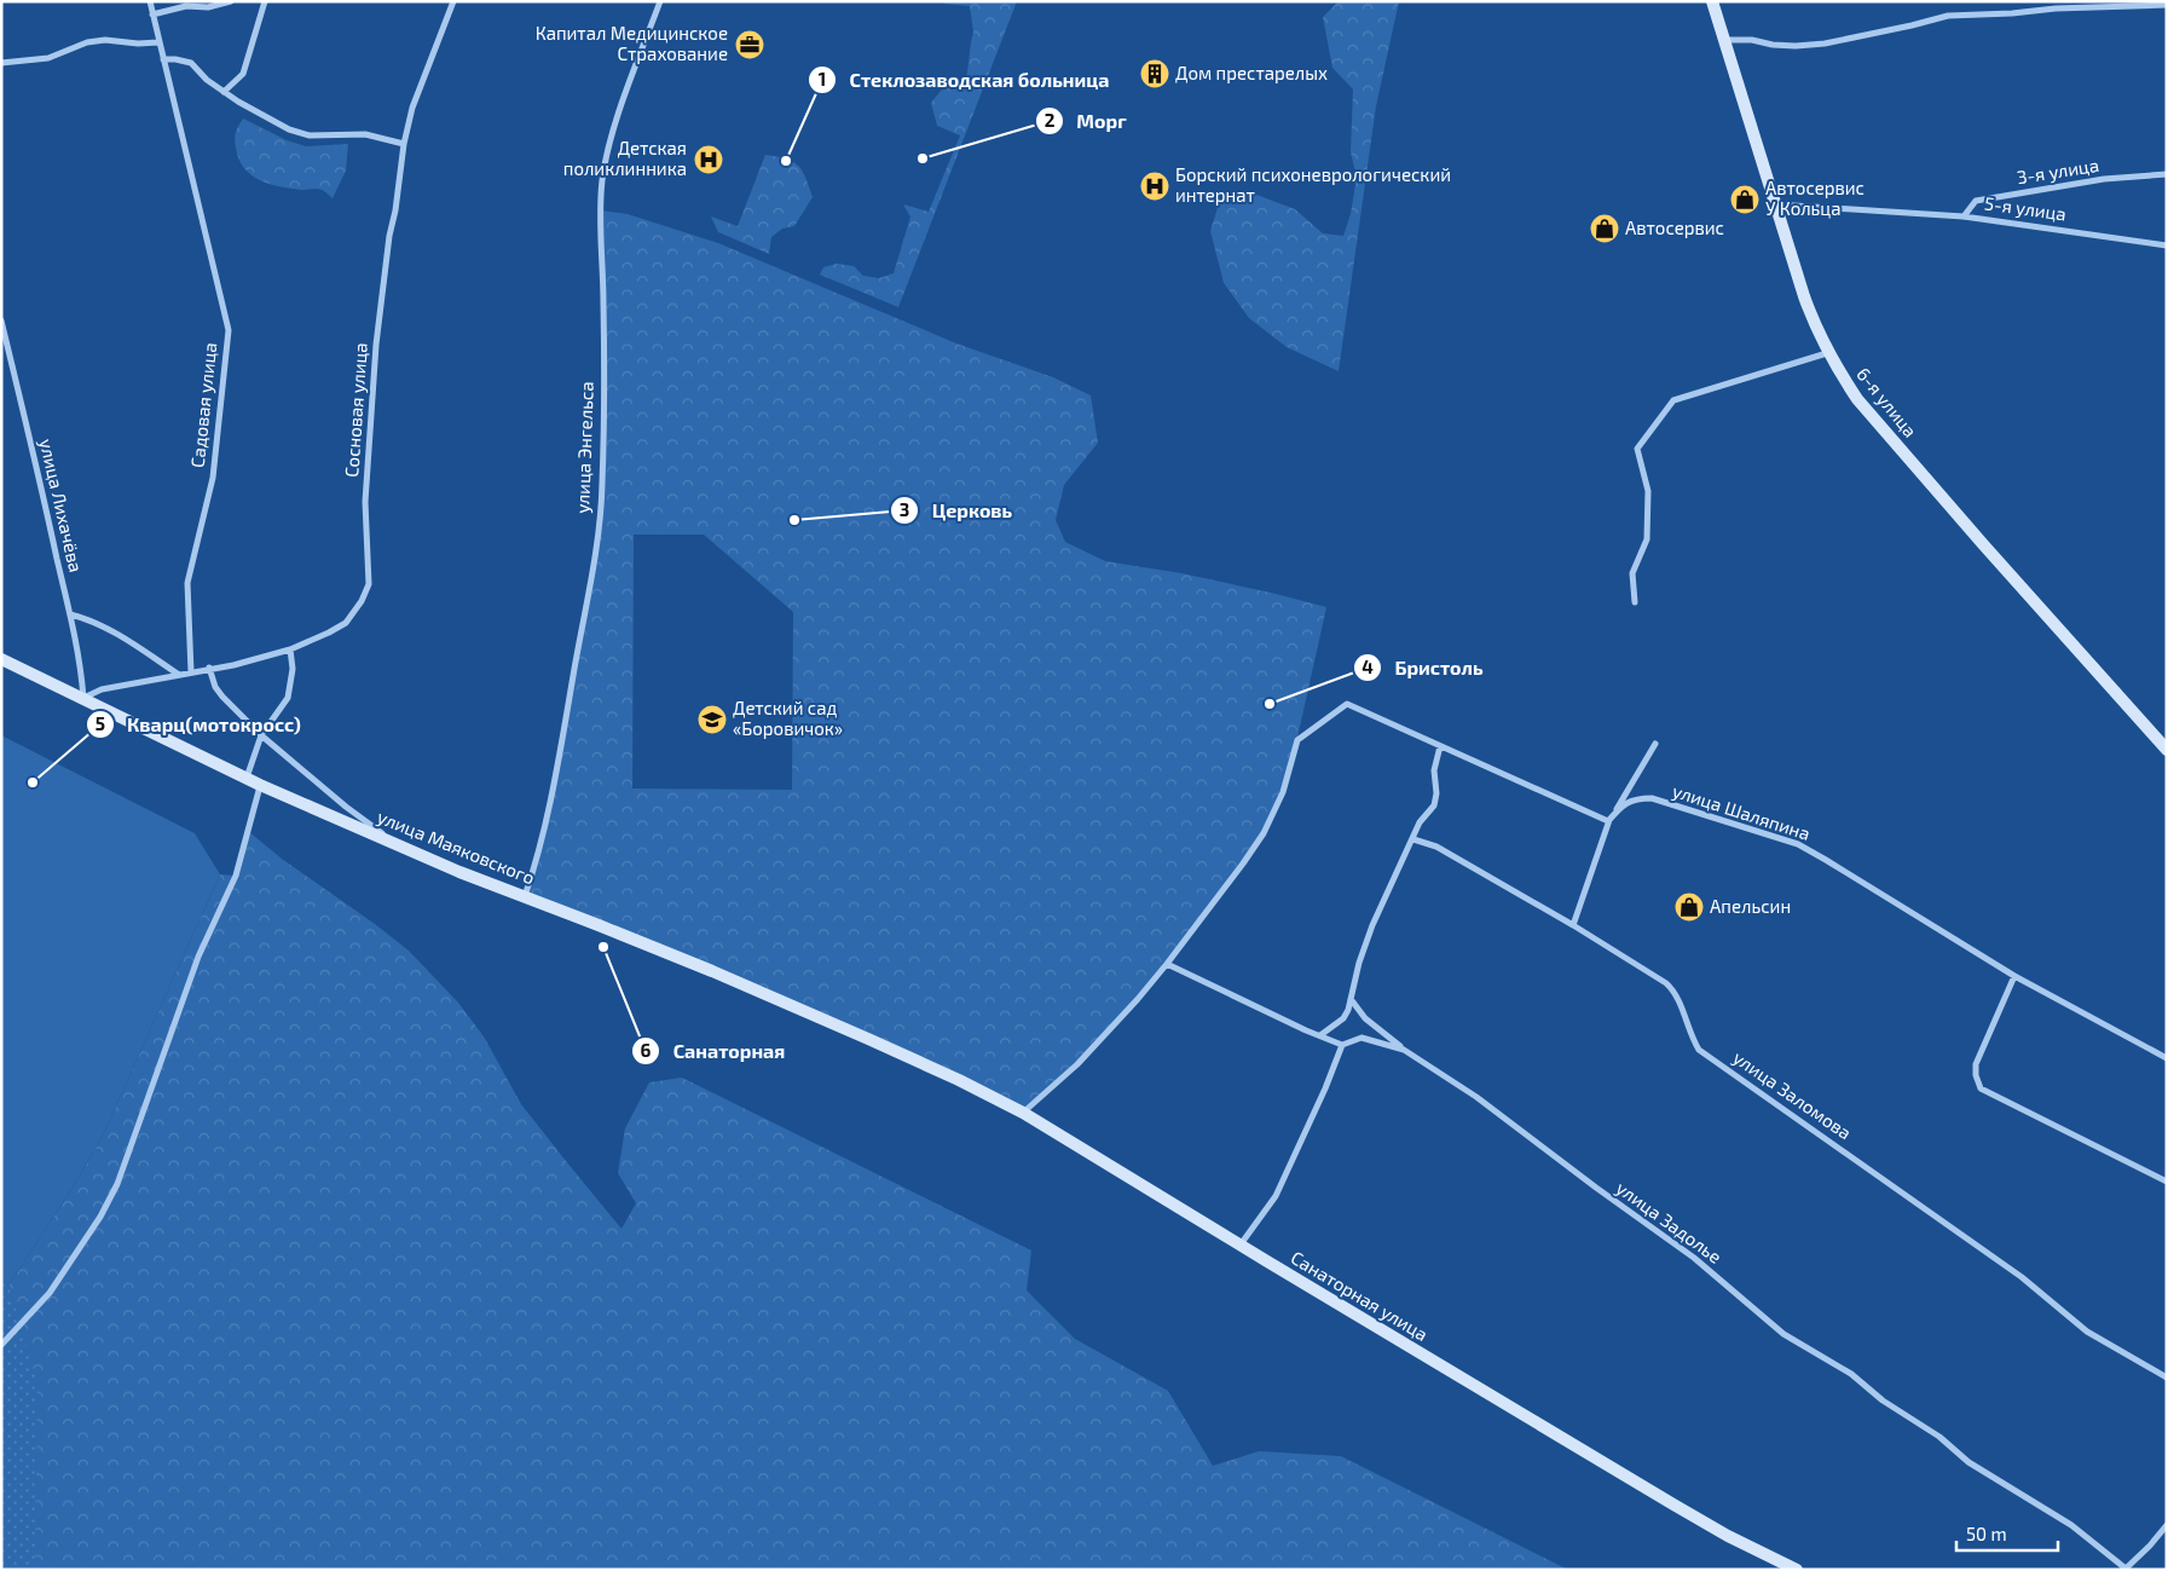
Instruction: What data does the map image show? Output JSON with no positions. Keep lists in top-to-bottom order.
{
  "streets": {
    "main road": ["6-я улица", "улица Маяковского", "Санаторная улица"],
    "street": [
      "3-я улица",
      "5-я улица",
      "Садовая улица",
      "Сосновая улица",
      "улица Энгельса",
      "улица Лихачёва",
      "улица Шаляпина",
      "улица Заломова",
      "улица Задолье"
    ]
  },
  "crossings": [
    ["3-я улица", "5-я улица"],
    ["5-я улица", "6-я улица"],
    ["Садовая улица", "Сосновая улица"],
    ["Сосновая улица", "улица Лихачёва"],
    ["Сосновая улица", "улица Маяковского"],
    ["улица Энгельса", "улица Маяковского"],
    ["улица Лихачёва", "улица Маяковского"],
    ["улица Маяковского", "Санаторная улица"]
  ],
  "places": {
    "office": ["Капитал Медицинское Страхование"],
    "building": ["Дом престарелых"],
    "other": [
      "Морг",
      "Стеклозаводская больница",
      "Церковь",
      "Бристоль",
      "Кварц(мотокросс)",
      "Санаторная"
    ],
    "hospital": ["Детская поликлинника", "Борский психоневрологический интернат"],
    "shop": ["Автосервис У Кольца", "Автосервис", "Апельсин"],
    "school or university": ["Детский сад «Боровичок»"]
  },
  "scale_bar": "50 m"
}
